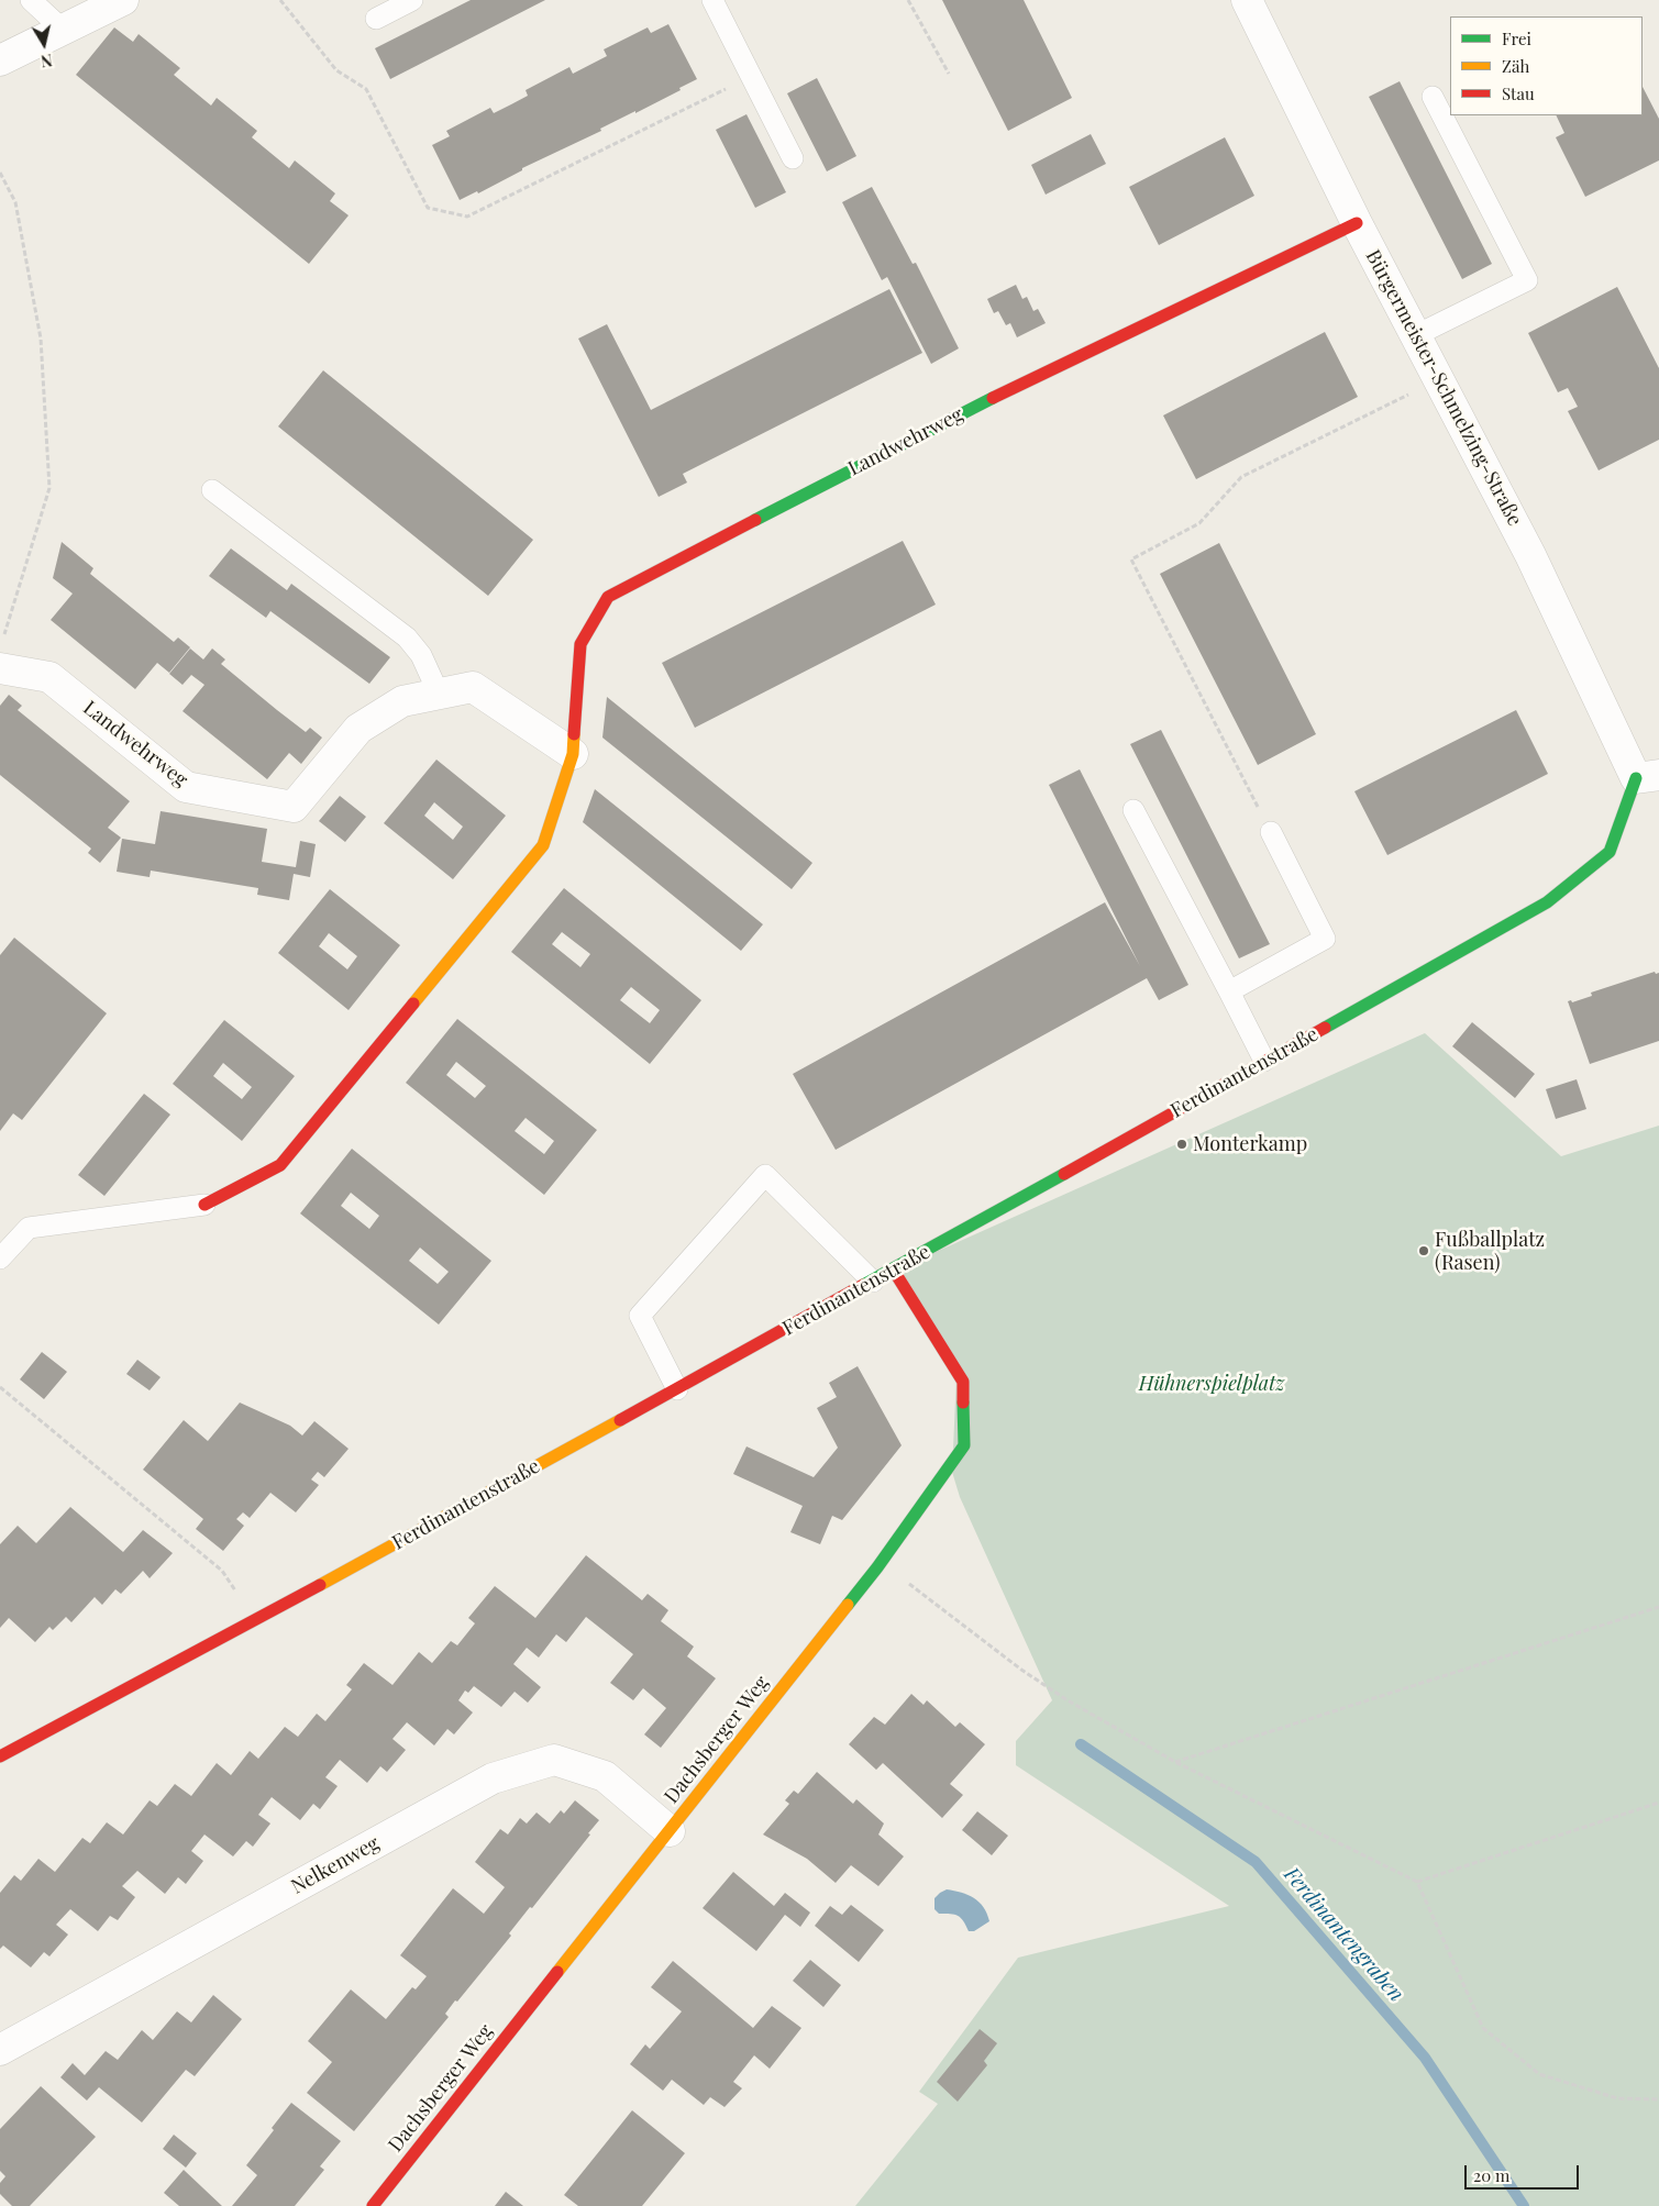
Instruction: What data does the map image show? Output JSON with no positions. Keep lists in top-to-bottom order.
{
  "streets": {
    "street": [
      "Bürgermeister-Schmelzing-Straße",
      "Landwehrweg",
      "Ferdinantenstraße",
      "Dachsberger Weg",
      "Nelkenweg"
    ]
  },
  "crossings": [
    ["Bürgermeister-Schmelzing-Straße", "Landwehrweg"],
    ["Bürgermeister-Schmelzing-Straße", "Ferdinantenstraße"],
    ["Ferdinantenstraße", "Dachsberger Weg"],
    ["Dachsberger Weg", "Nelkenweg"]
  ],
  "water": ["Ferdinantengraben"],
  "parks": ["Hühnerspielplatz"],
  "places": ["Monterkamp", "Fußballplatz (Rasen)"],
  "legend": ["Frei", "Zäh", "Stau"],
  "scale_bar": "20 m",
  "north": "bottom"
}
